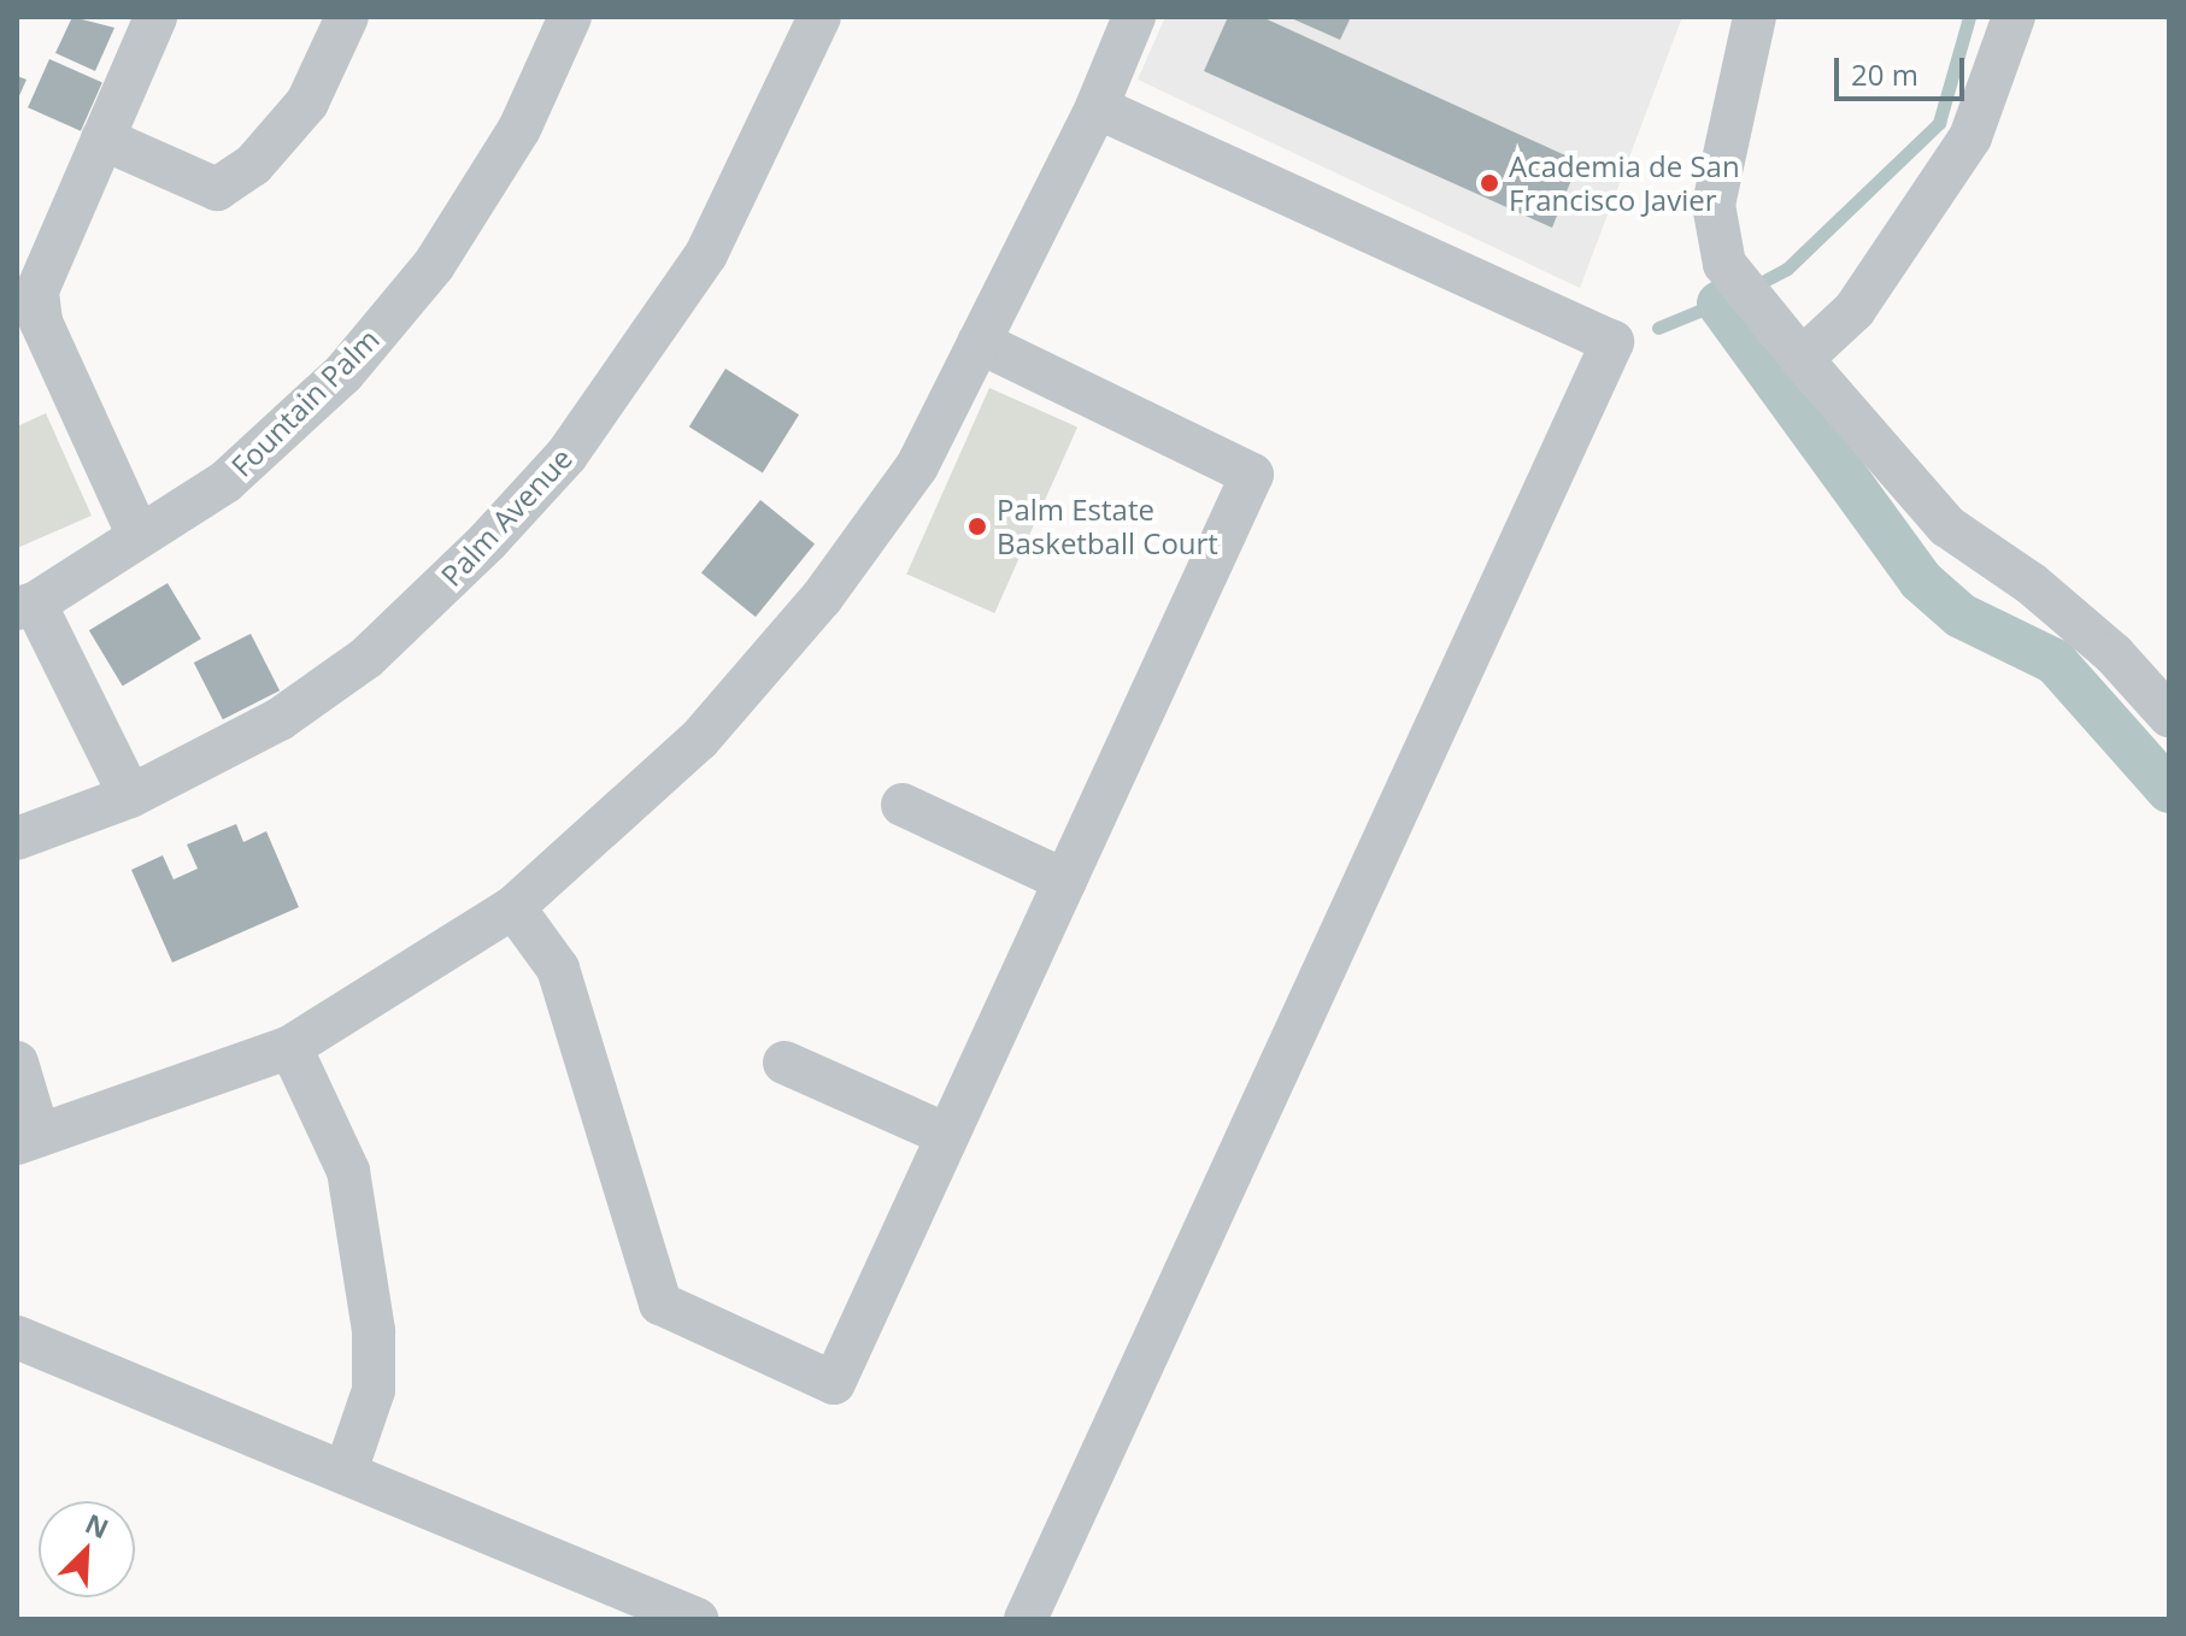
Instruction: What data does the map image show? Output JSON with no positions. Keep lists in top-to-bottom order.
{
  "streets": {
    "street": ["Fountain Palm", "Palm Avenue"]
  },
  "places": ["Academia de San Francisco Javier", "Palm Estate Basketball Court"],
  "scale_bar": "20 m",
  "north": "top right"
}
